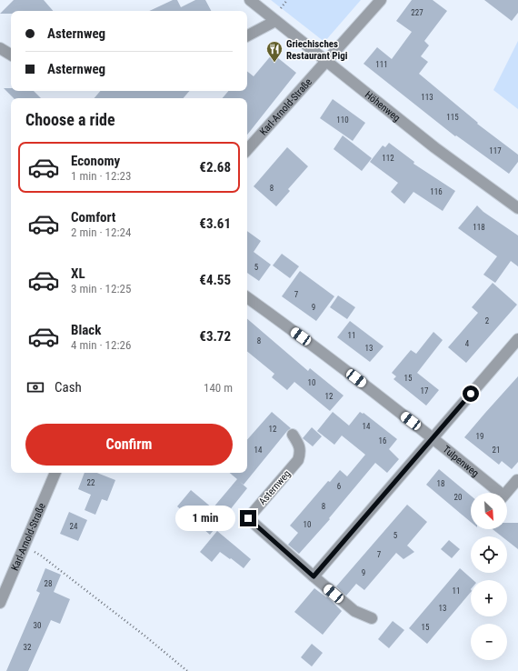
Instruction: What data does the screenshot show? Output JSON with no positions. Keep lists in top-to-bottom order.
{
  "streets": {
    "street": [
      "Höhenweg",
      "Karl-Arnold-Straße",
      "Tulpenweg",
      "Asternweg"
    ]
  },
  "crossings": [
    ["Höhenweg", "Karl-Arnold-Straße"]
  ],
  "places": {
    "restaurant": ["Griechisches Restaurant Pigi"]
  },
  "house_numbers": [
    "227",
    "111",
    "113",
    "115",
    "110",
    "117",
    "112",
    "8",
    "116",
    "118",
    "5",
    "7",
    "9",
    "2",
    "11",
    "8",
    "4",
    "13",
    "15",
    "10",
    "17",
    "12",
    "14",
    "12",
    "19",
    "16",
    "14",
    "21",
    "22",
    "18",
    "6",
    "20",
    "8",
    "10",
    "24",
    "5",
    "7",
    "9",
    "28",
    "11",
    "13",
    "30",
    "15",
    "32"
  ],
  "north": "bottom right",
  "page": {
    "banner": ["Asternweg", "Asternweg"],
    "heading": "Choose a ride",
    "list": [
      {
        "name": "Economy",
        "note": "1 min · 12:23",
        "value": "€2.68"
      },
      {
        "name": "Comfort",
        "note": "2 min · 12:24",
        "value": "€3.61"
      },
      {
        "name": "XL",
        "note": "3 min · 12:25",
        "value": "€4.55"
      },
      {
        "name": "Black",
        "note": "4 min · 12:26",
        "value": "€3.72"
      }
    ],
    "pay": ["Cash", "140 m"],
    "buttons": "Confirm",
    "map_buttons": ["+", "−"],
    "bubble": "1 min"
  }
}
